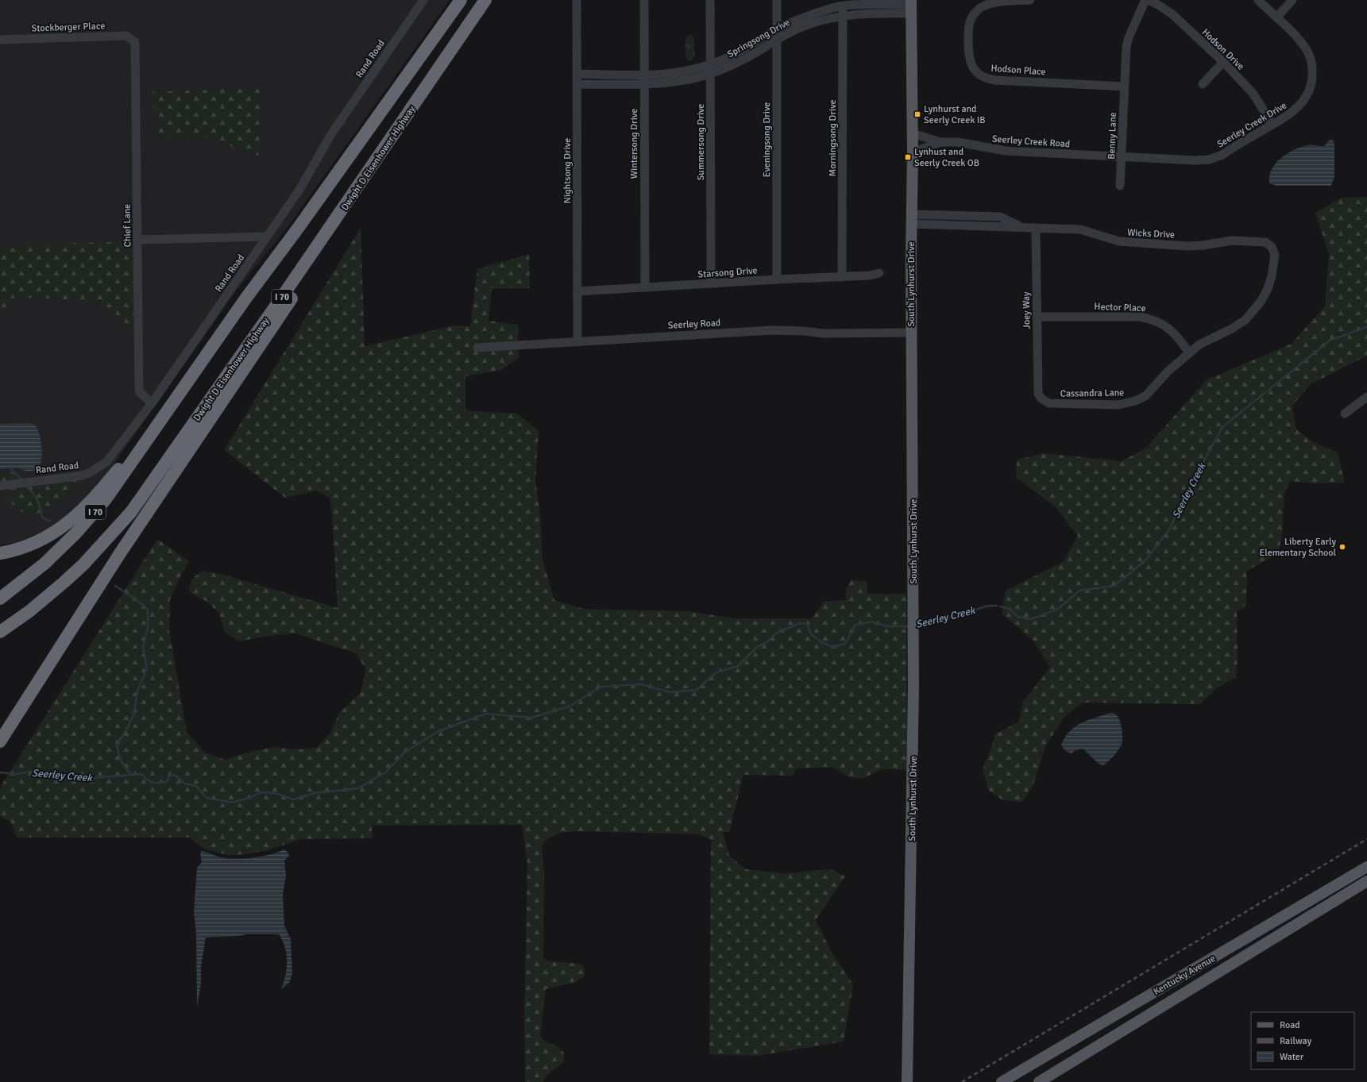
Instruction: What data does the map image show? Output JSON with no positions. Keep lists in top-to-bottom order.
{
  "streets": {
    "highway": ["Dwight D Eisenhower Highway", "I 70"],
    "main road": ["South Lynhurst Drive", "Kentucky Avenue"],
    "street": [
      "Stockberger Place",
      "Springsong Drive",
      "Hodson Drive",
      "Rand Road",
      "Hodson Place",
      "Seerley Creek Drive",
      "Benny Lane",
      "Morningsong Drive",
      "Eveningsong Drive",
      "Seerley Creek Road",
      "Summersong Drive",
      "Wintersong Drive",
      "Nightsong Drive",
      "Chief Lane",
      "Wicks Drive",
      "Starsong Drive",
      "Hector Place",
      "Joey Way",
      "Seerley Road",
      "Cassandra Lane"
    ]
  },
  "crossings": [
    ["Stockberger Place", "Chief Lane"],
    ["Springsong Drive", "Morningsong Drive"],
    ["Springsong Drive", "Eveningsong Drive"],
    ["Springsong Drive", "Summersong Drive"],
    ["Springsong Drive", "Wintersong Drive"],
    ["Springsong Drive", "Nightsong Drive"],
    ["Springsong Drive", "South Lynhurst Drive"],
    ["Hodson Drive", "Seerley Creek Drive"],
    ["Rand Road", "Chief Lane"],
    ["Hodson Place", "Benny Lane"],
    ["Seerley Creek Drive", "Benny Lane"],
    ["Seerley Creek Drive", "Seerley Creek Road"],
    ["Benny Lane", "Seerley Creek Road"],
    ["Morningsong Drive", "Starsong Drive"],
    ["Eveningsong Drive", "Starsong Drive"],
    ["Seerley Creek Road", "South Lynhurst Drive"],
    ["Summersong Drive", "Starsong Drive"],
    ["Wintersong Drive", "Starsong Drive"],
    ["Nightsong Drive", "Starsong Drive"],
    ["Nightsong Drive", "Seerley Road"],
    ["Wicks Drive", "South Lynhurst Drive"],
    ["Wicks Drive", "Hector Place"],
    ["Wicks Drive", "Joey Way"],
    ["Wicks Drive", "Cassandra Lane"],
    ["South Lynhurst Drive", "Seerley Road"],
    ["Hector Place", "Joey Way"],
    ["Hector Place", "Cassandra Lane"],
    ["Joey Way", "Cassandra Lane"]
  ],
  "water": ["Seerley Creek"],
  "places": {
    "transit": ["Lynhurst and Seerly Creek IB", "Lynhust and Seerly Creek OB"],
    "other": ["Liberty Early Elementary School"]
  },
  "legend": ["Road", "Railway", "Water"]
}
